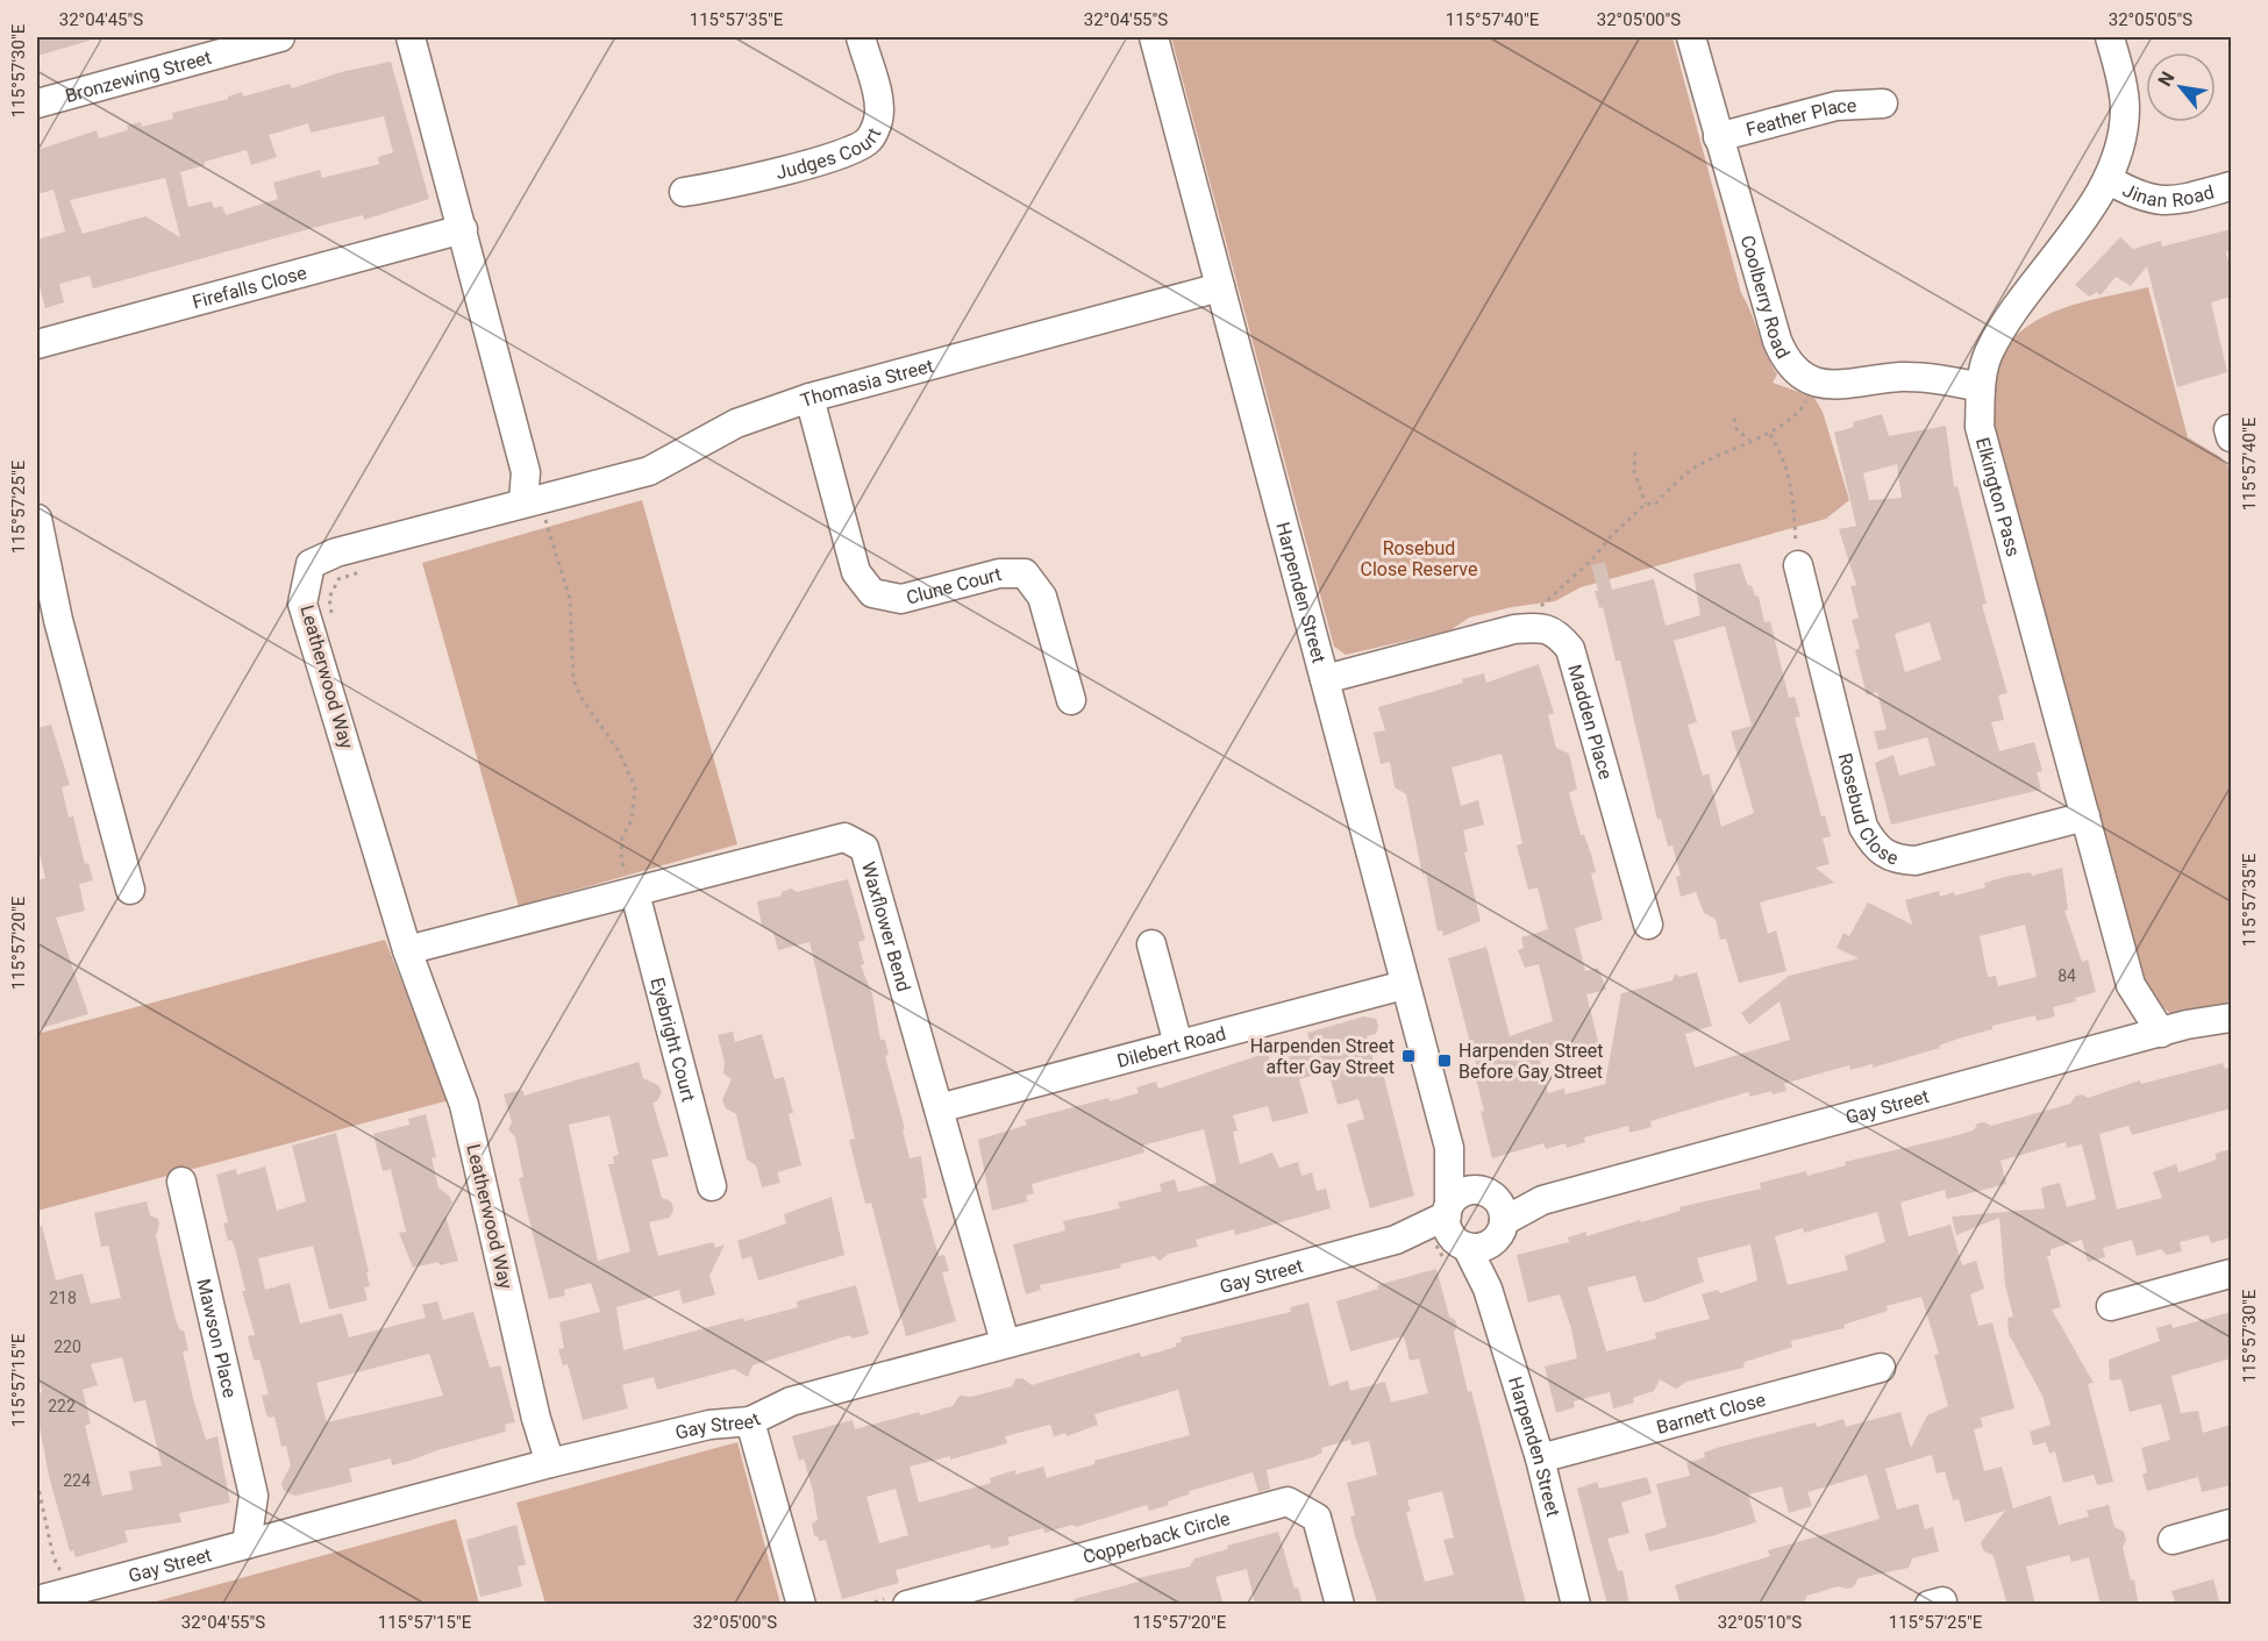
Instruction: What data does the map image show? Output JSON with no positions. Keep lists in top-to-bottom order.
{
  "streets": {
    "street": [
      "Bronzewing Street",
      "Feather Place",
      "Judges Court",
      "Jinan Road",
      "Firefalls Close",
      "Coolberry Road",
      "Thomasia Street",
      "Elkington Pass",
      "Clune Court",
      "Harpenden Street",
      "Leatherwood Way",
      "Madden Place",
      "Rosebud Close",
      "Waxflower Bend",
      "Eyebright Court",
      "Dilebert Road",
      "Gay Street",
      "Mawson Place",
      "Barnett Close",
      "Copperback Circle"
    ]
  },
  "crossings": [
    ["Feather Place", "Coolberry Road"],
    ["Jinan Road", "Elkington Pass"],
    ["Thomasia Street", "Clune Court"],
    ["Thomasia Street", "Harpenden Street"],
    ["Thomasia Street", "Leatherwood Way"],
    ["Elkington Pass", "Rosebud Close"],
    ["Elkington Pass", "Gay Street"],
    ["Harpenden Street", "Dilebert Road"],
    ["Harpenden Street", "Gay Street"],
    ["Harpenden Street", "Barnett Close"],
    ["Leatherwood Way", "Waxflower Bend"],
    ["Leatherwood Way", "Gay Street"],
    ["Waxflower Bend", "Eyebright Court"],
    ["Waxflower Bend", "Dilebert Road"],
    ["Waxflower Bend", "Gay Street"],
    ["Gay Street", "Mawson Place"]
  ],
  "parks": ["Rosebud Close Reserve"],
  "places": {
    "transit": ["Harpenden Street after Gay Street", "Harpenden Street Before Gay Street"]
  },
  "house_numbers": [
    "84",
    "218",
    "220",
    "222",
    "224"
  ],
  "north": "top left",
  "coordinates": [
    "32°04'45\"S",
    "115°57'35\"E",
    "32°04'55\"S",
    "115°57'40\"E",
    "32°05'00\"S",
    "32°05'05\"S",
    "115°57'30\"E",
    "115°57'25\"E",
    "115°57'20\"E",
    "115°57'15\"E",
    "32°05'10\"S"
  ]
}
